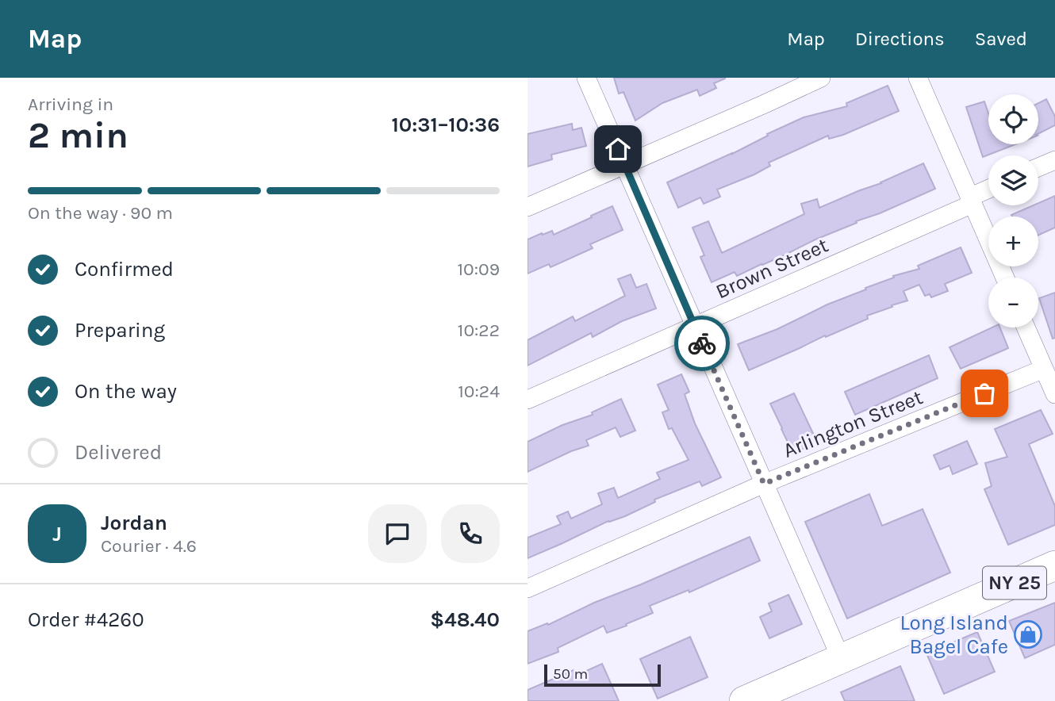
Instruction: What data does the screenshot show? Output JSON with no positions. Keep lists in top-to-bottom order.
{
  "streets": {
    "main road": ["NY 25"],
    "street": ["Brown Street", "Arlington Street"]
  },
  "places": {
    "shop": ["Long Island Bagel Cafe"]
  },
  "scale_bar": "50 m",
  "page": {
    "header": "Map",
    "nav": ["Map", "Directions", "Saved"],
    "heading": ["2 min", "Arriving in", "10:31–10:36"],
    "panel": [
      "Jordan",
      "Courier · 4.6",
      "Order #4260",
      "$48.40"
    ],
    "map_buttons": ["+", "−"],
    "bar": "On the way · 90 m",
    "list": [
      ["Confirmed", "10:09"],
      ["Preparing", "10:22"],
      ["On the way", "10:24"],
      "Delivered"
    ],
    "round": "J",
    "scale": "50 m"
  }
}
